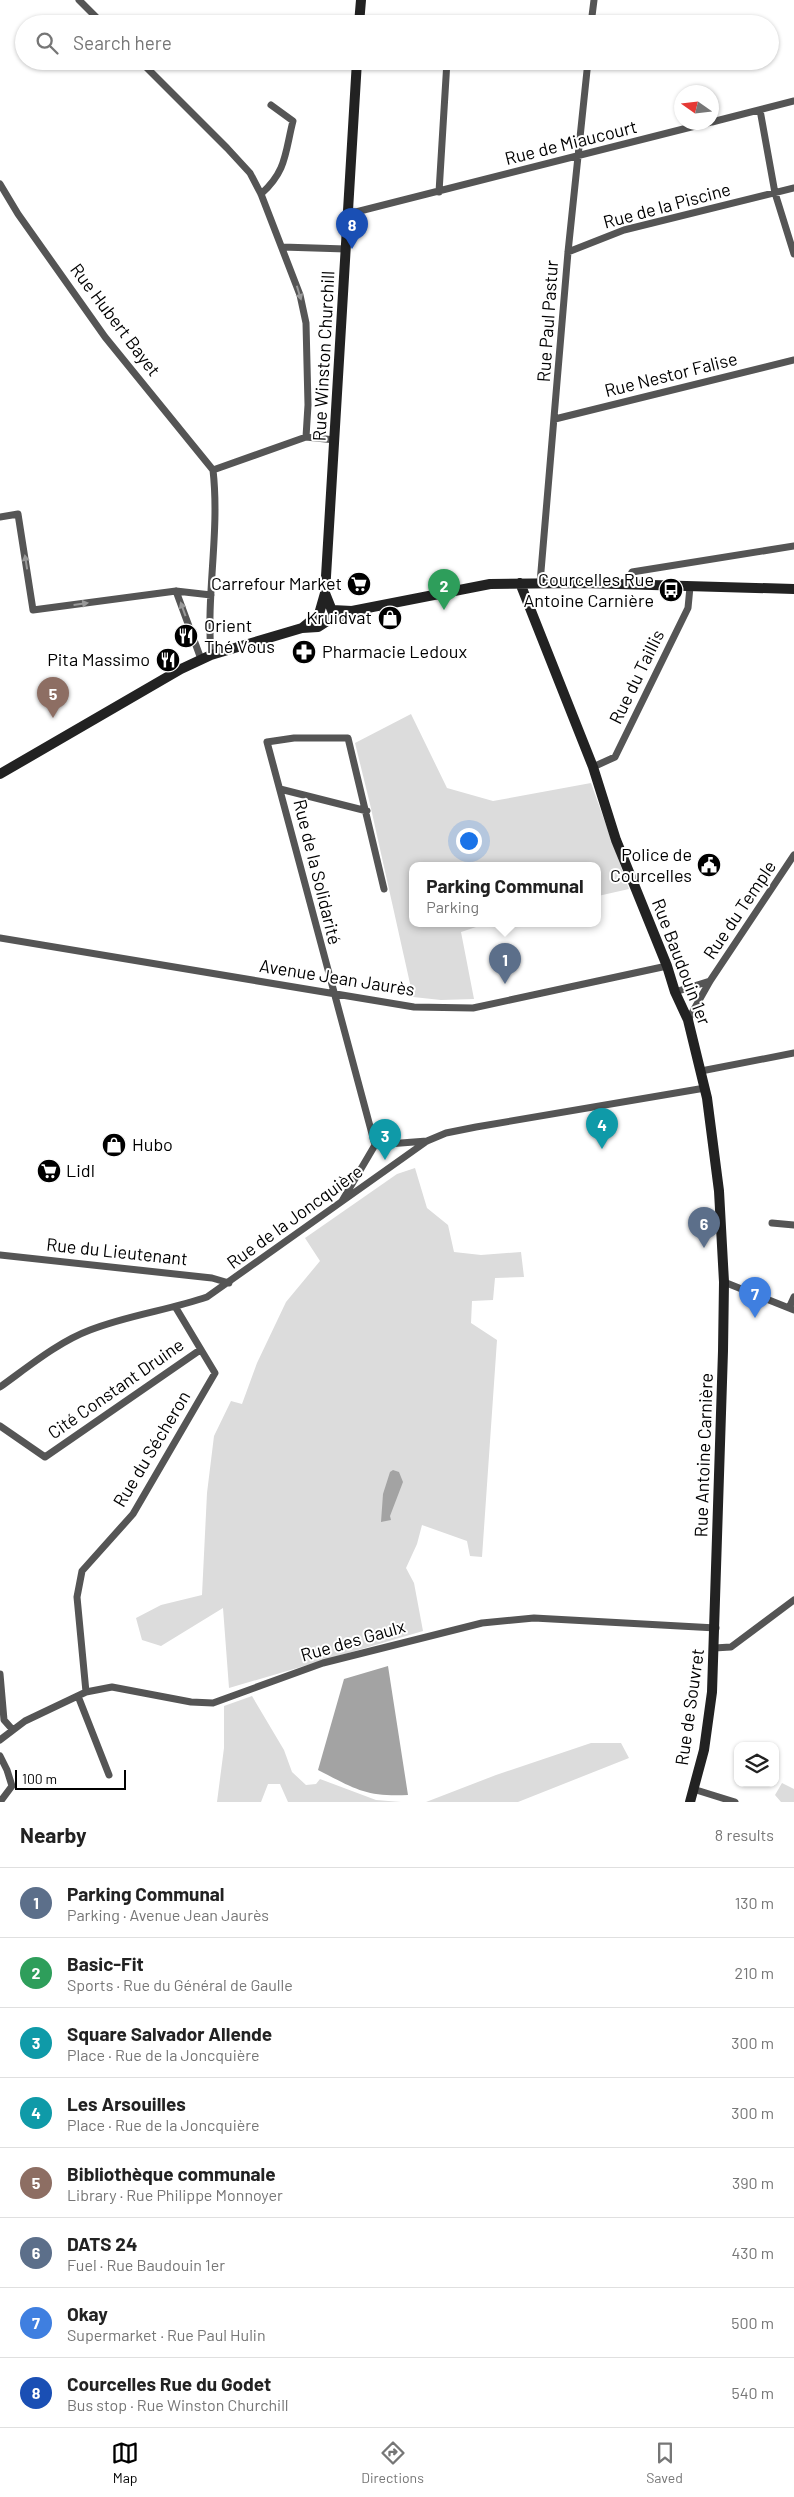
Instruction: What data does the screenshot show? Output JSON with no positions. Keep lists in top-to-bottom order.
{
  "streets": {
    "main road": [
      "Rue Winston Churchill",
      "Rue Baudouin 1er",
      "Rue Antoine Carnière",
      "Rue de Souvret"
    ],
    "street": [
      "Rue de Miaucourt",
      "Rue de la Piscine",
      "Rue Hubert Bayet",
      "Rue Paul Pastur",
      "Rue Nestor Falise",
      "Rue du Taillis",
      "Rue de la Solidarité",
      "Rue du Temple",
      "Avenue Jean Jaurès",
      "Rue de la Joncquière",
      "Rue du Lieutenant",
      "Cité Constant Druine",
      "Rue du Sécheron",
      "Rue des Gaulx"
    ]
  },
  "crossings": [
    ["Rue de Miaucourt", "Rue Paul Pastur"],
    ["Rue de Miaucourt", "Rue Winston Churchill"],
    ["Rue de la Piscine", "Rue Paul Pastur"],
    ["Rue Paul Pastur", "Rue Nestor Falise"],
    ["Rue du Taillis", "Rue Baudouin 1er"],
    ["Rue de la Solidarité", "Avenue Jean Jaurès"],
    ["Rue du Temple", "Rue Baudouin 1er"],
    ["Rue Baudouin 1er", "Avenue Jean Jaurès"],
    ["Rue Baudouin 1er", "Rue de la Joncquière"],
    ["Rue Baudouin 1er", "Rue Antoine Carnière"],
    ["Rue de la Joncquière", "Rue du Lieutenant"],
    ["Rue de la Joncquière", "Rue du Sécheron"],
    ["Cité Constant Druine", "Rue du Sécheron"],
    ["Rue du Sécheron", "Rue des Gaulx"],
    ["Rue Antoine Carnière", "Rue des Gaulx"],
    ["Rue Antoine Carnière", "Rue de Souvret"],
    ["Rue des Gaulx", "Rue de Souvret"]
  ],
  "places": {
    "supermarket": ["Carrefour Market", "Lidl"],
    "bus stop": ["Courcelles Rue Antoine Carnière"],
    "shop": ["Kruidvat", "Hubo"],
    "restaurant": ["Orient Thé Vous", "Pita Massimo"],
    "pharmacy": ["Pharmacie Ledoux"],
    "public building": ["Police de Courcelles"]
  },
  "scale_bar": "100 m",
  "north": "left",
  "page": {
    "search": "Search here",
    "pins": [
      "8",
      "2",
      "5",
      "1",
      "4",
      "3",
      "6",
      "7"
    ],
    "popup": ["Parking Communal", "Parking"],
    "scale": "100 m",
    "heading": ["Nearby", "8 results"],
    "list": [
      {
        "mark": "1",
        "name": "Parking Communal",
        "note": "Parking · Avenue Jean Jaurès",
        "value": "130 m"
      },
      {
        "mark": "2",
        "name": "Basic-Fit",
        "note": "Sports · Rue du Général de Gaulle",
        "value": "210 m"
      },
      {
        "mark": "3",
        "name": "Square Salvador Allende",
        "note": "Place · Rue de la Joncquière",
        "value": "300 m"
      },
      {
        "mark": "4",
        "name": "Les Arsouilles",
        "note": "Place · Rue de la Joncquière",
        "value": "300 m"
      },
      {
        "mark": "5",
        "name": "Bibliothèque communale",
        "note": "Library · Rue Philippe Monnoyer",
        "value": "390 m"
      },
      {
        "mark": "6",
        "name": "DATS 24",
        "note": "Fuel · Rue Baudouin 1er",
        "value": "430 m"
      },
      {
        "mark": "7",
        "name": "Okay",
        "note": "Supermarket · Rue Paul Hulin",
        "value": "500 m"
      },
      {
        "mark": "8",
        "name": "Courcelles Rue du Godet",
        "note": "Bus stop · Rue Winston Churchill",
        "value": "540 m"
      }
    ],
    "nav": ["Map", "Directions", "Saved"]
  }
}
